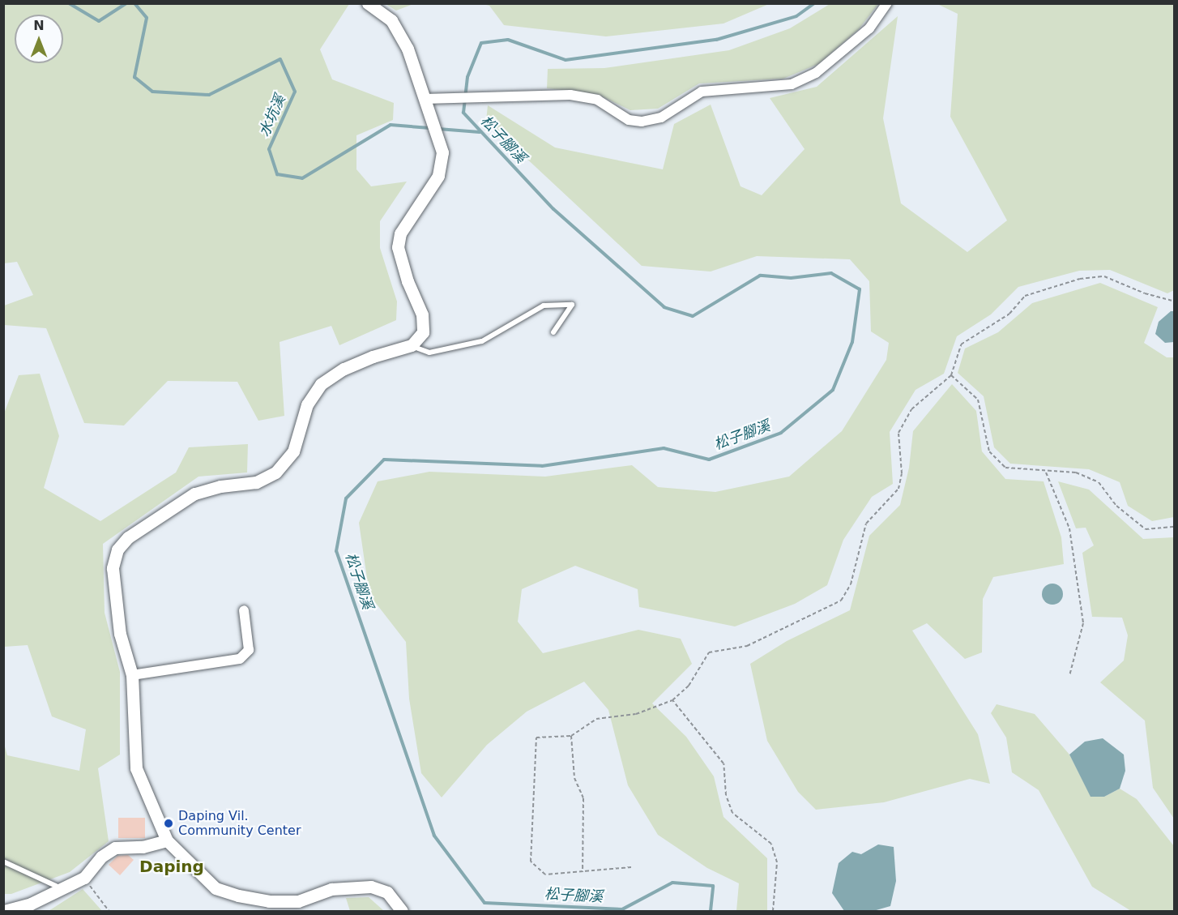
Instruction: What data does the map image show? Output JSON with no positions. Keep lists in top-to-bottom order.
{
  "districts": ["Daping"],
  "water": ["水坑溪", "松子腳溪"],
  "places": ["Daping Vil. Community Center"],
  "north": "top"
}
